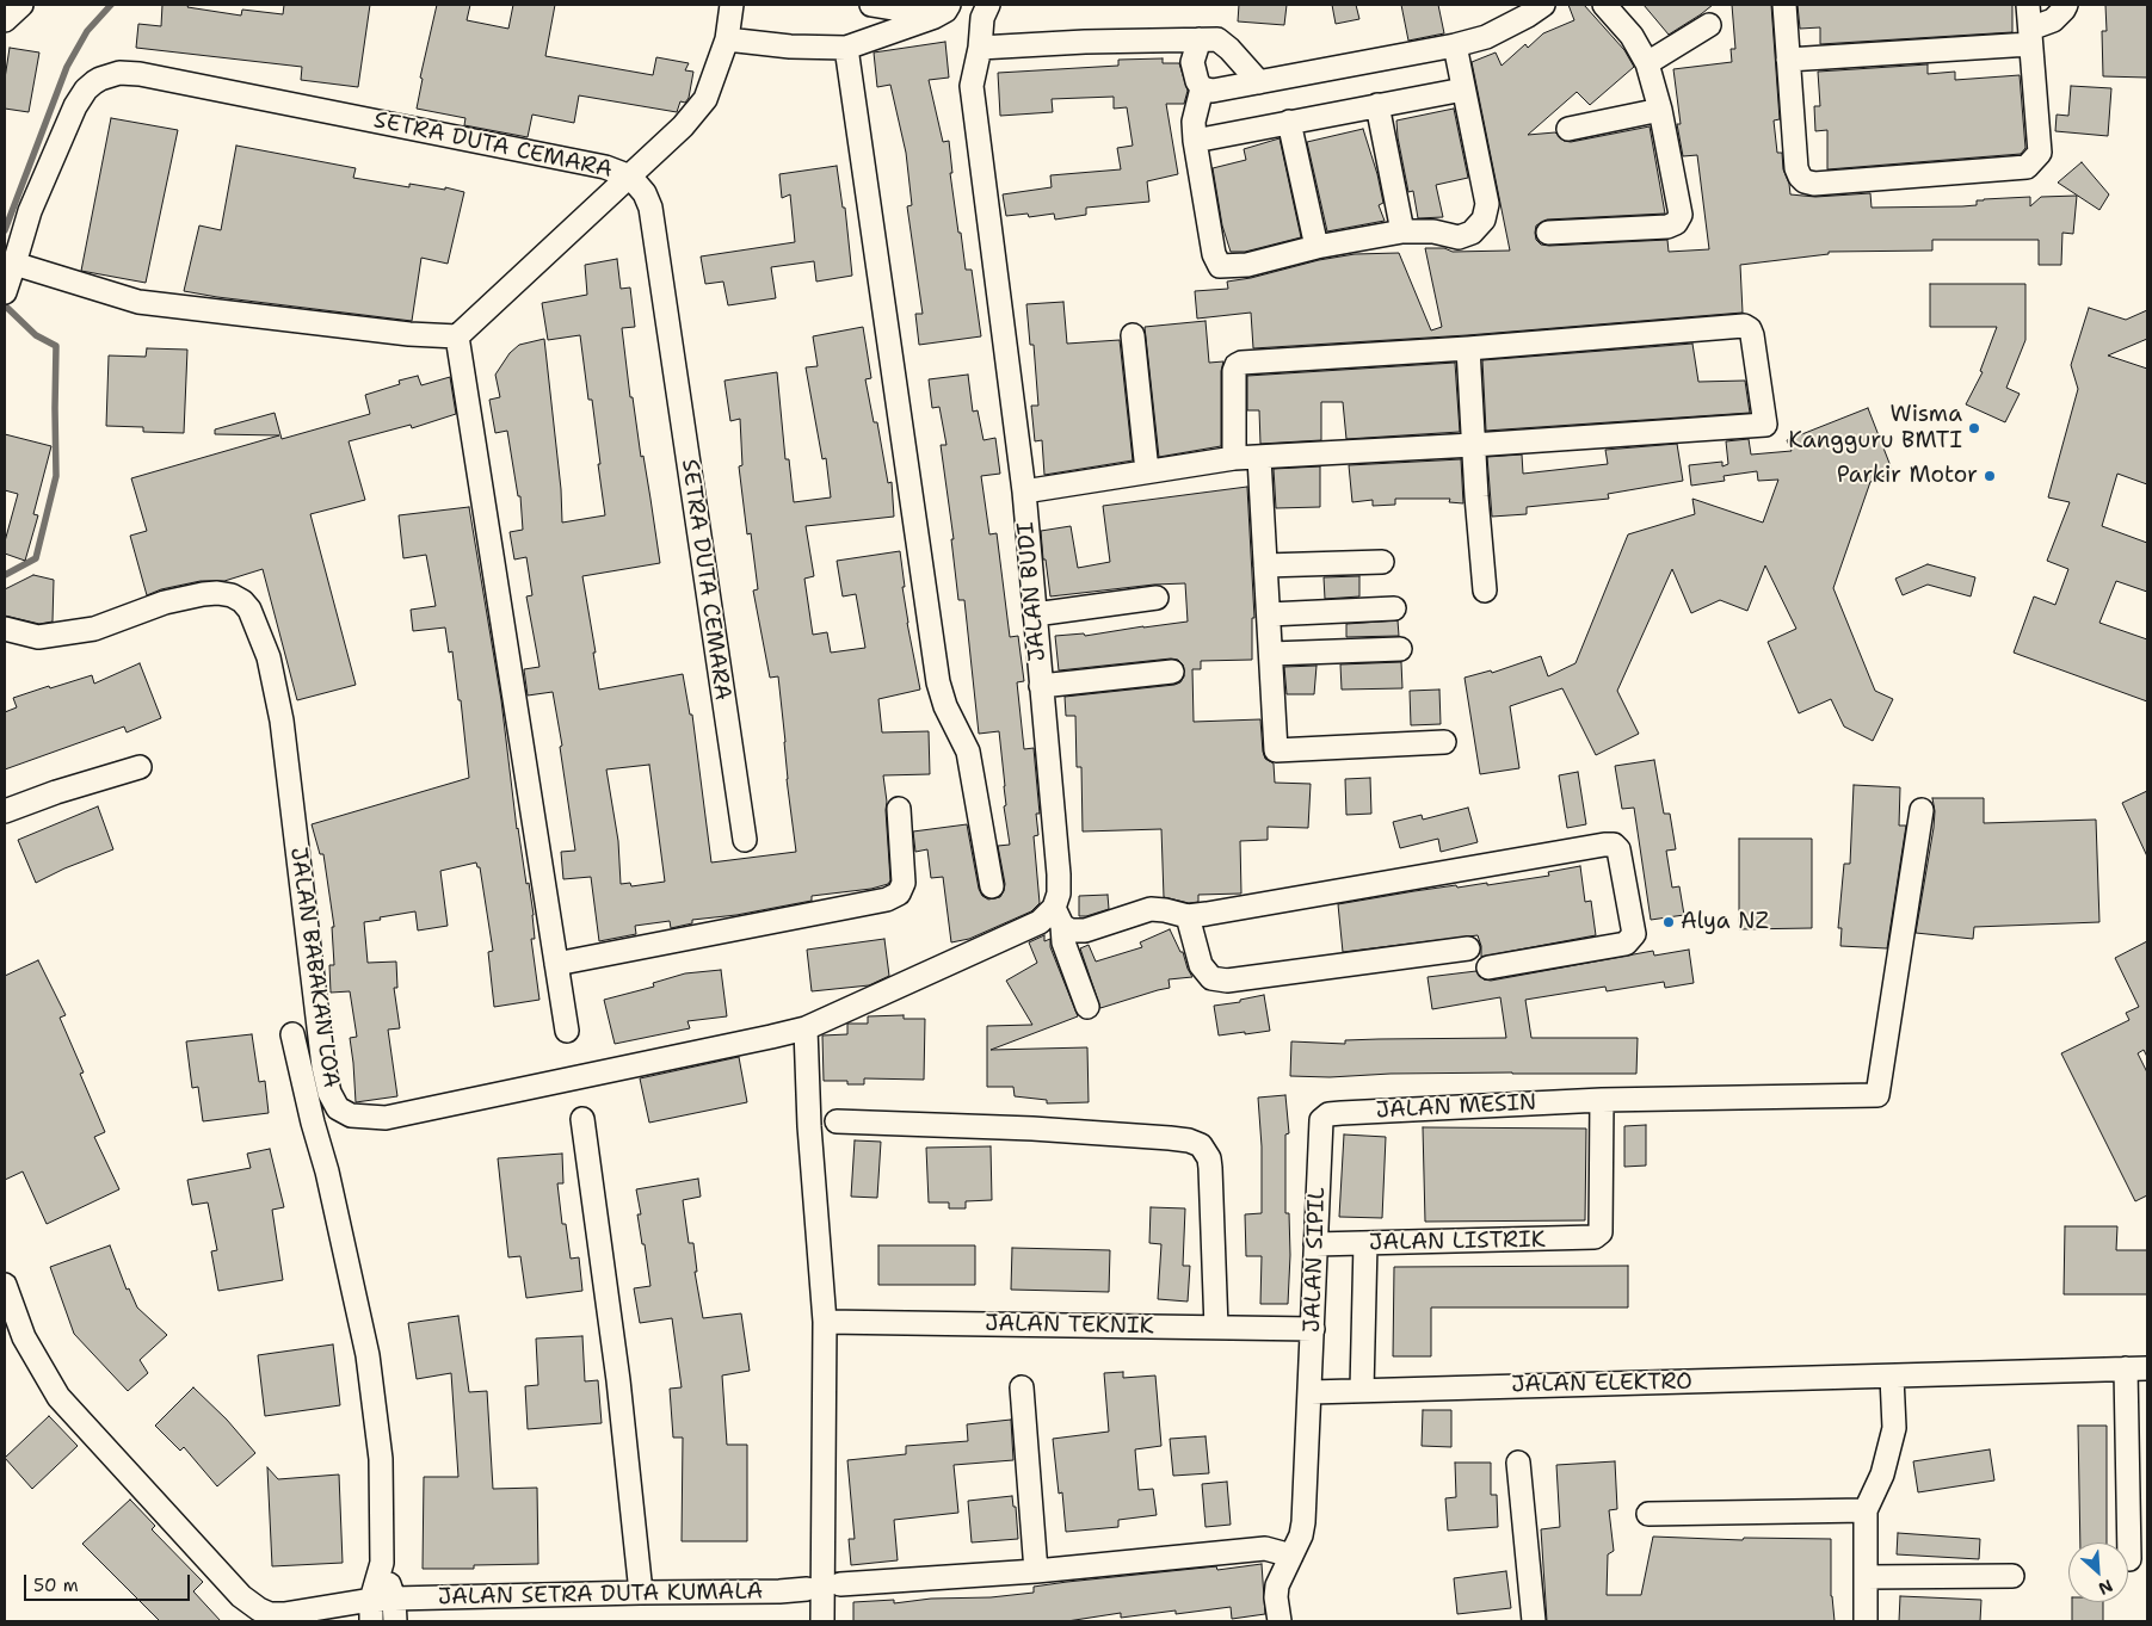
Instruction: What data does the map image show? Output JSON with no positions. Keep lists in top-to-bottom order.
{
  "streets": {
    "street": [
      "SETRA DUTA CEMARA",
      "JALAN BUDI",
      "JALAN BABAKAN LOA",
      "JALAN MESIN",
      "JALAN LISTRIK",
      "JALAN SIPIL",
      "JALAN TEKNIK",
      "JALAN ELEKTRO",
      "JALAN SETRA DUTA KUMALA"
    ]
  },
  "crossings": [
    ["JALAN MESIN", "JALAN LISTRIK"],
    ["JALAN MESIN", "JALAN SIPIL"],
    ["JALAN LISTRIK", "JALAN SIPIL"],
    ["JALAN SIPIL", "JALAN TEKNIK"],
    ["JALAN SIPIL", "JALAN ELEKTRO"]
  ],
  "places": ["Wisma Kangguru BMTI", "Parkir Motor", "Alya NZ"],
  "scale_bar": "50 m",
  "north": "bottom right"
}
